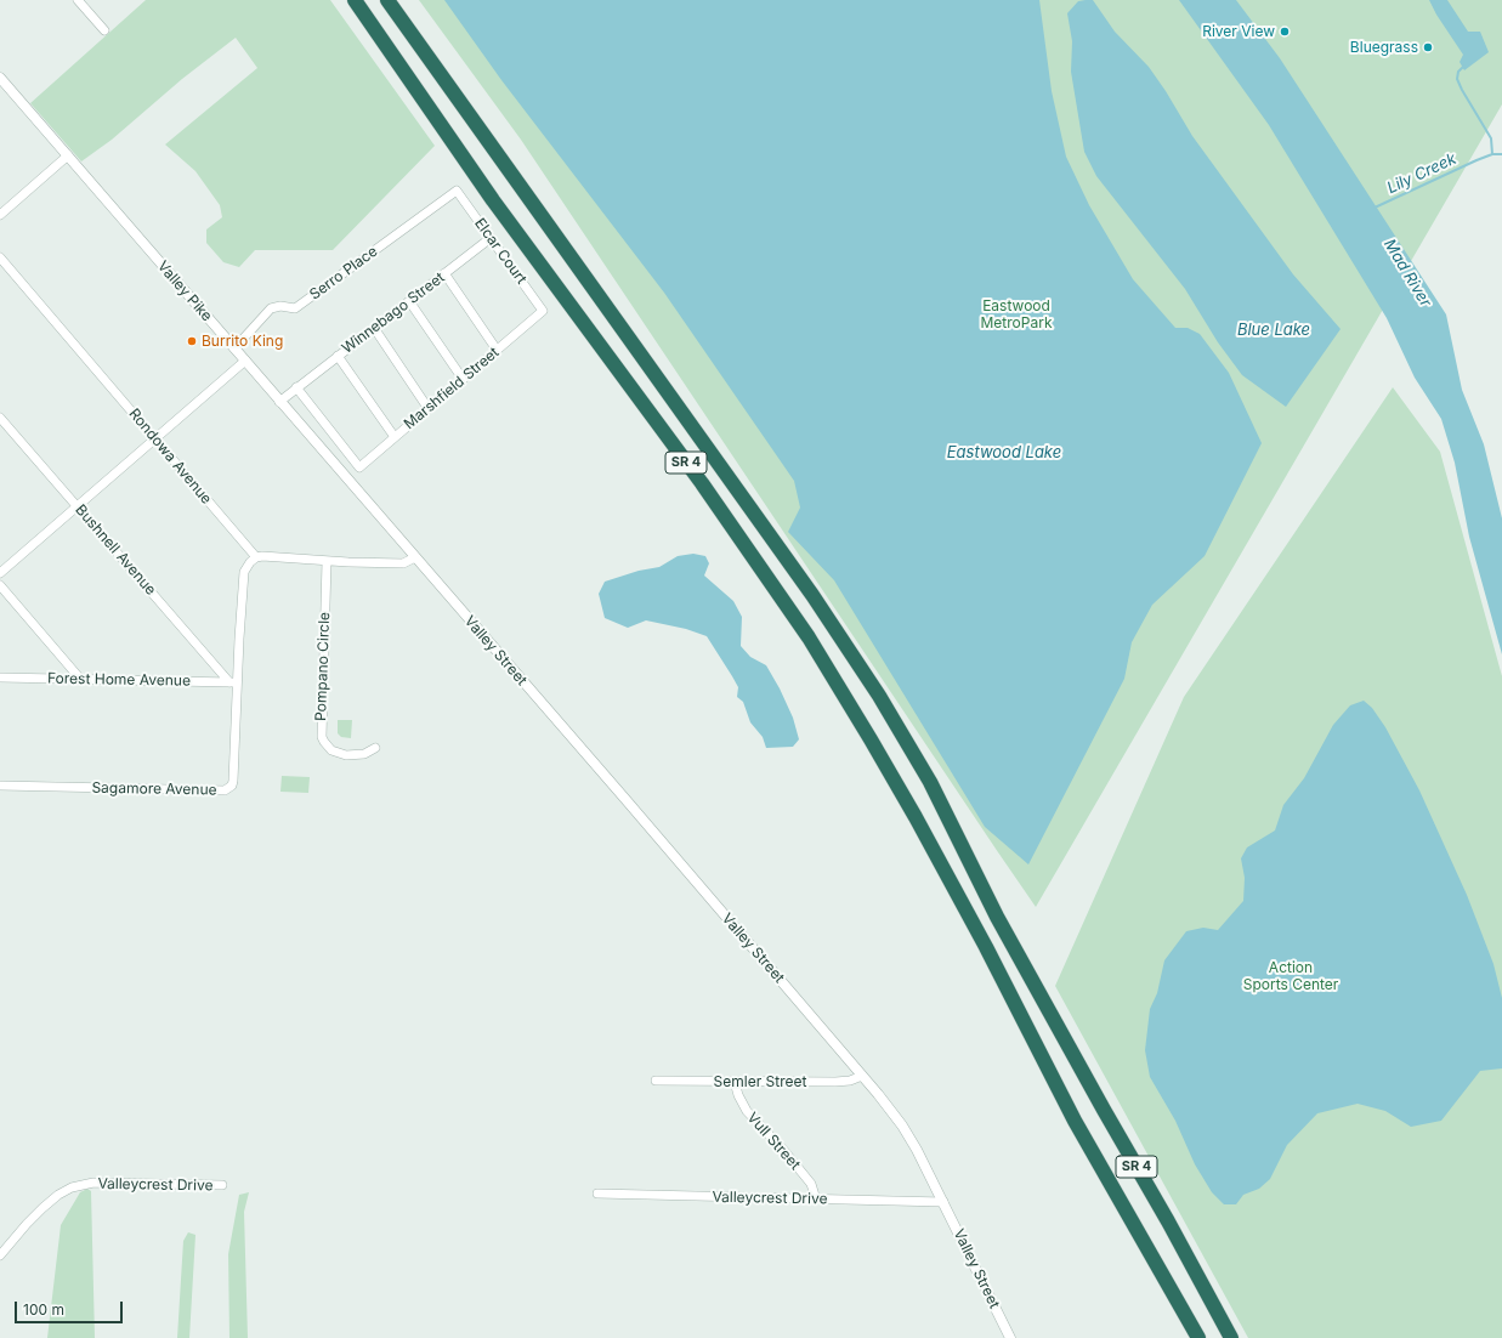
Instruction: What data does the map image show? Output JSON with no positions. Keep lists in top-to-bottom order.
{
  "streets": {
    "highway": ["SR 4"],
    "street": [
      "Elcar Court",
      "Serro Place",
      "Valley Pike",
      "Winnebago Street",
      "Marshfield Street",
      "Rondowa Avenue",
      "Bushnell Avenue",
      "Valley Street",
      "Pompano Circle",
      "Forest Home Avenue",
      "Sagamore Avenue",
      "Semler Street",
      "Vull Street",
      "Valleycrest Drive"
    ]
  },
  "crossings": [
    ["Elcar Court", "Serro Place"],
    ["Elcar Court", "Winnebago Street"],
    ["Elcar Court", "Marshfield Street"],
    ["Serro Place", "Valley Pike"],
    ["Valley Pike", "Winnebago Street"],
    ["Valley Pike", "Valley Street"],
    ["Winnebago Street", "Marshfield Street"],
    ["Bushnell Avenue", "Forest Home Avenue"],
    ["Bushnell Avenue", "Sagamore Avenue"],
    ["Valley Street", "Semler Street"],
    ["Valley Street", "Valleycrest Drive"],
    ["Forest Home Avenue", "Sagamore Avenue"],
    ["Semler Street", "Vull Street"],
    ["Vull Street", "Valleycrest Drive"]
  ],
  "water": [
    "Lily Creek",
    "Mad River",
    "Blue Lake",
    "Eastwood Lake"
  ],
  "parks": ["Eastwood MetroPark", "Action Sports Center"],
  "places": ["River View", "Bluegrass", "Burrito King"],
  "scale_bar": "100 m"
}
